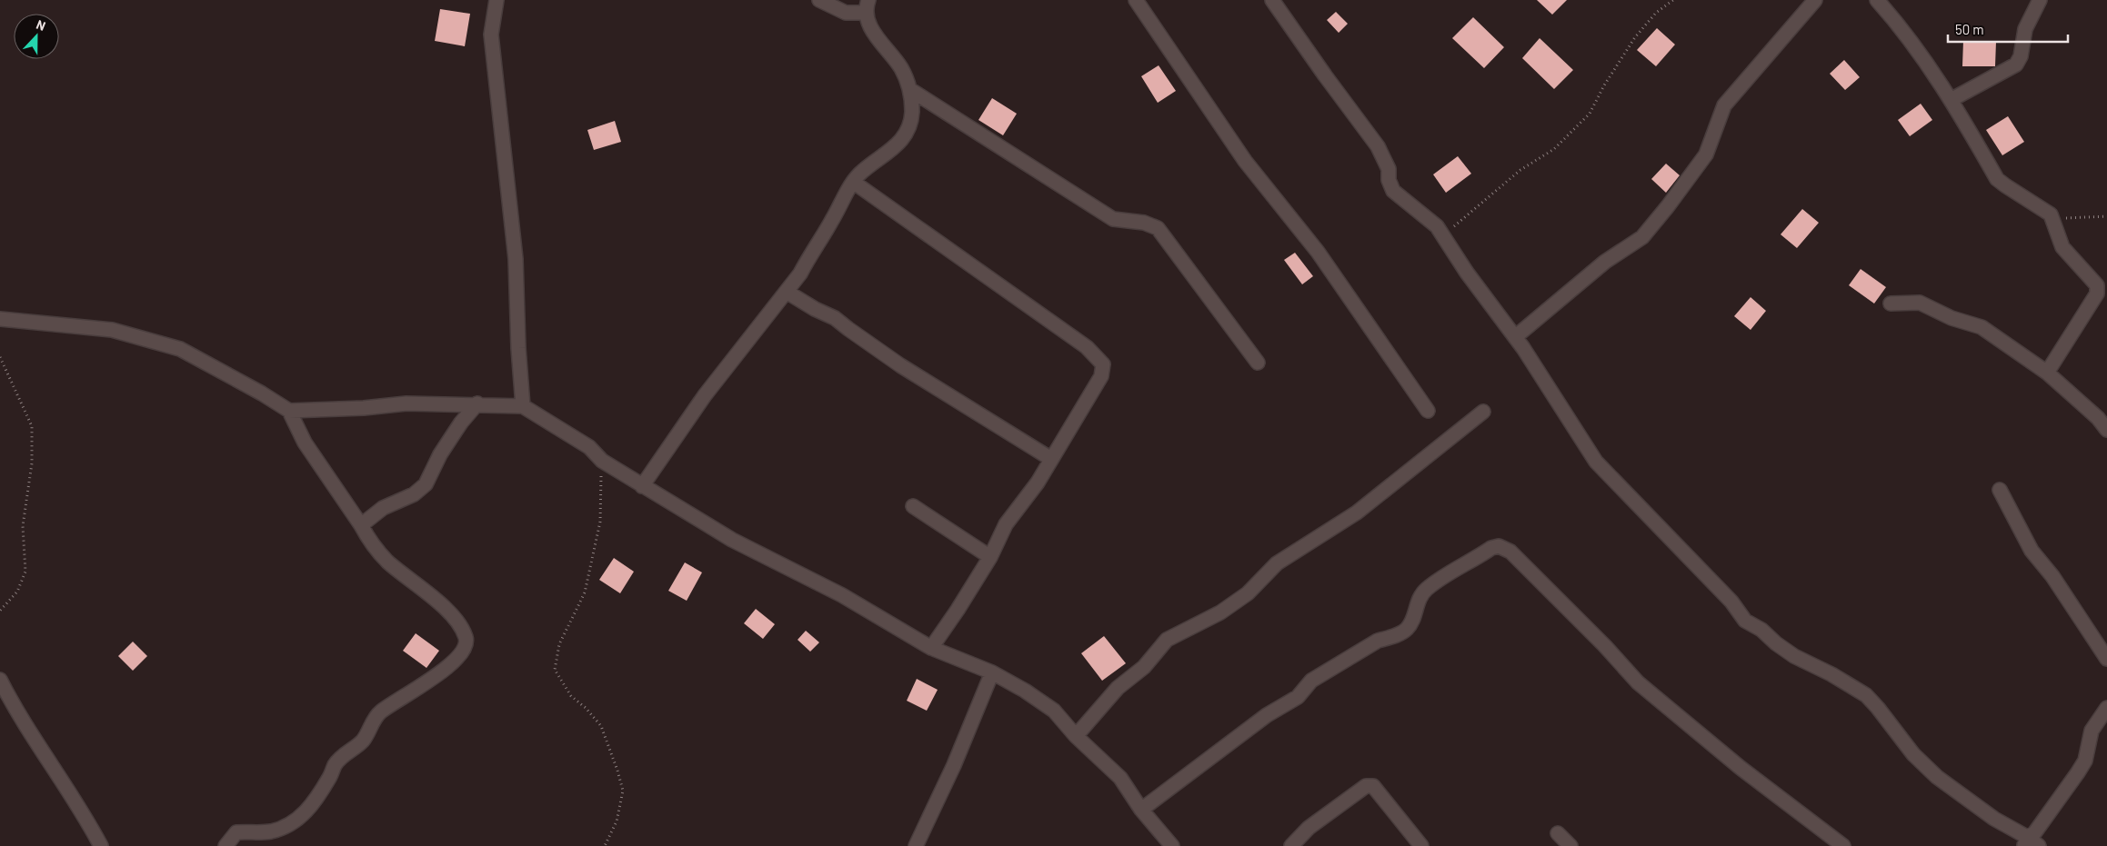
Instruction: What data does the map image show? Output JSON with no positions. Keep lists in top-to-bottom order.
{
  "scale_bar": "50 m",
  "north": "top"
}
